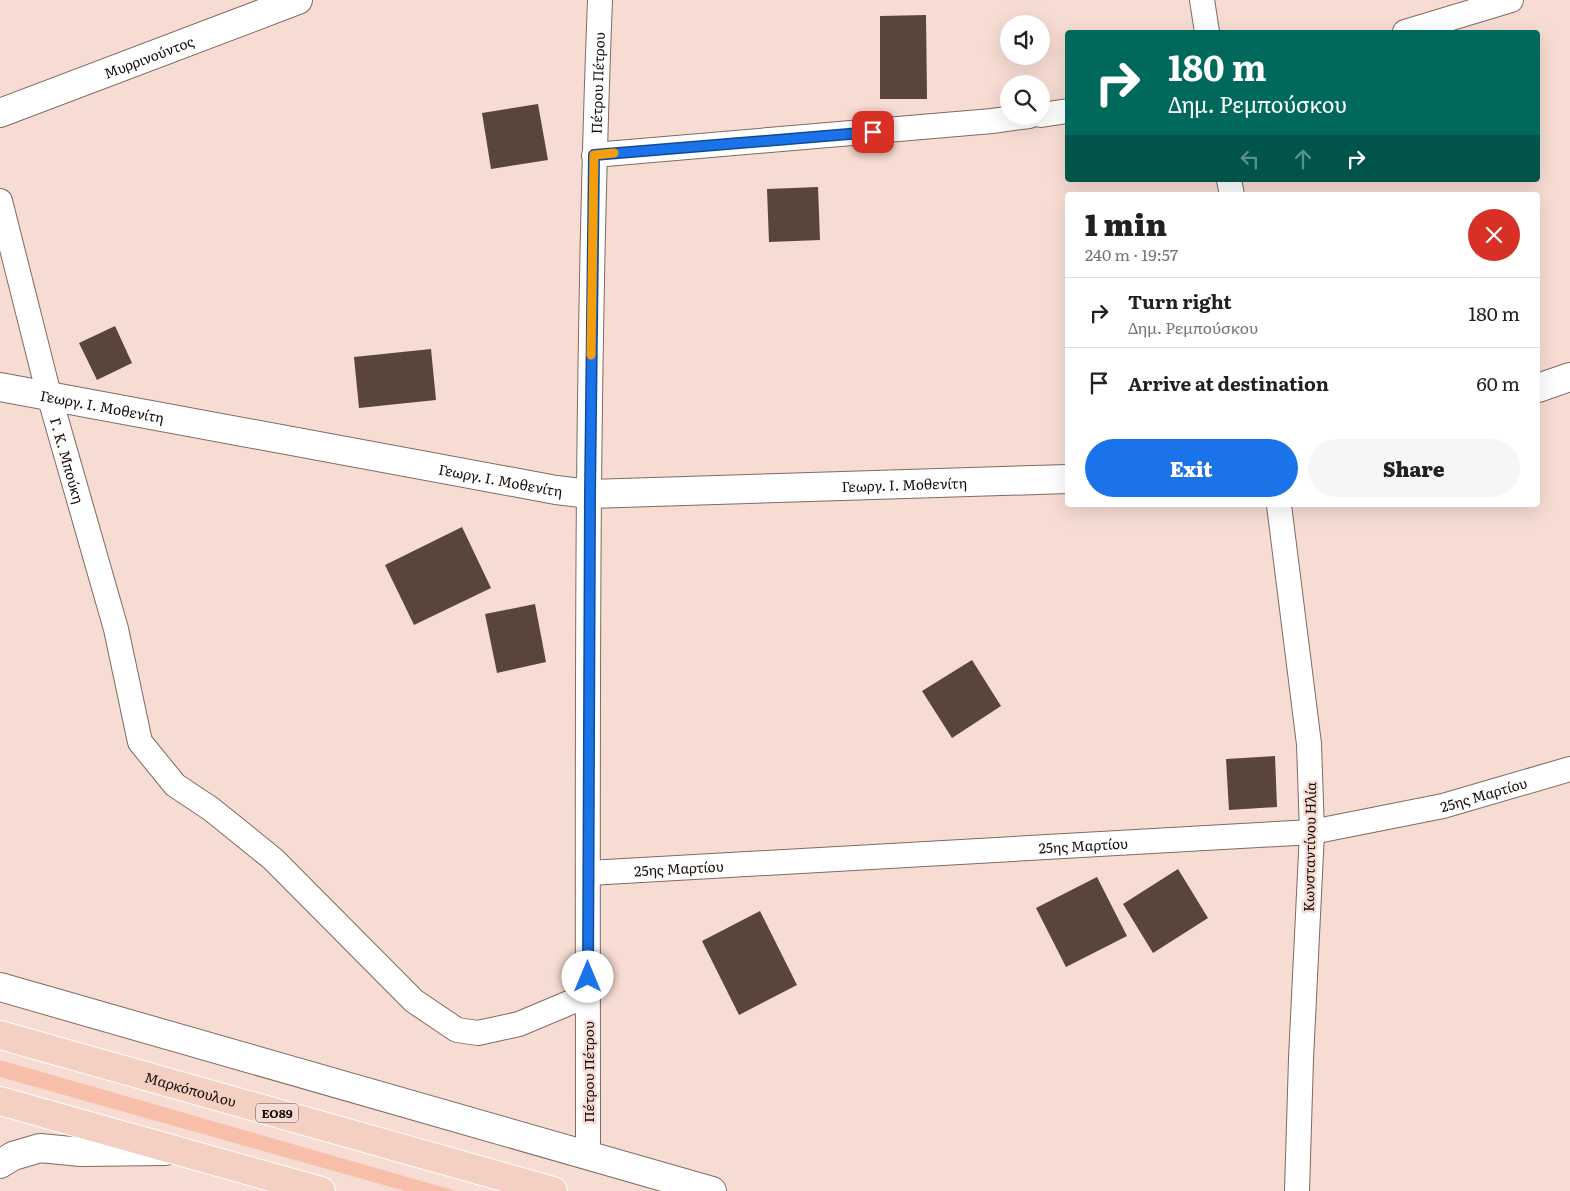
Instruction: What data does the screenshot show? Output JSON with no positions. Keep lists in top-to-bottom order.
{
  "streets": {
    "highway": ["Μαρκόπουλου", "ΕΟ89"],
    "street": [
      "Μυρρινούντος",
      "Πέτρου Πέτρου",
      "Γεωργ. Ι. Μοθενίτη",
      "Γ. Κ. Μπούκη",
      "25ης Μαρτίου",
      "Κωνσταντίνου Ηλία"
    ]
  },
  "crossings": [
    ["Πέτρου Πέτρου", "Γεωργ. Ι. Μοθενίτη"],
    ["Πέτρου Πέτρου", "Γ. Κ. Μπούκη"],
    ["Πέτρου Πέτρου", "25ης Μαρτίου"],
    ["Γεωργ. Ι. Μοθενίτη", "Γ. Κ. Μπούκη"],
    ["25ης Μαρτίου", "Κωνσταντίνου Ηλία"]
  ],
  "page": {
    "turn": ["180 m", "Δημ. Ρεμπούσκου"],
    "heading": ["1 min", "240 m · 19:57"],
    "list": [
      {
        "name": "Turn right",
        "note": "Δημ. Ρεμπούσκου",
        "value": "180 m"
      },
      {
        "name": "Arrive at destination",
        "value": "60 m"
      }
    ],
    "buttons": ["Exit", "Share"]
  }
}
